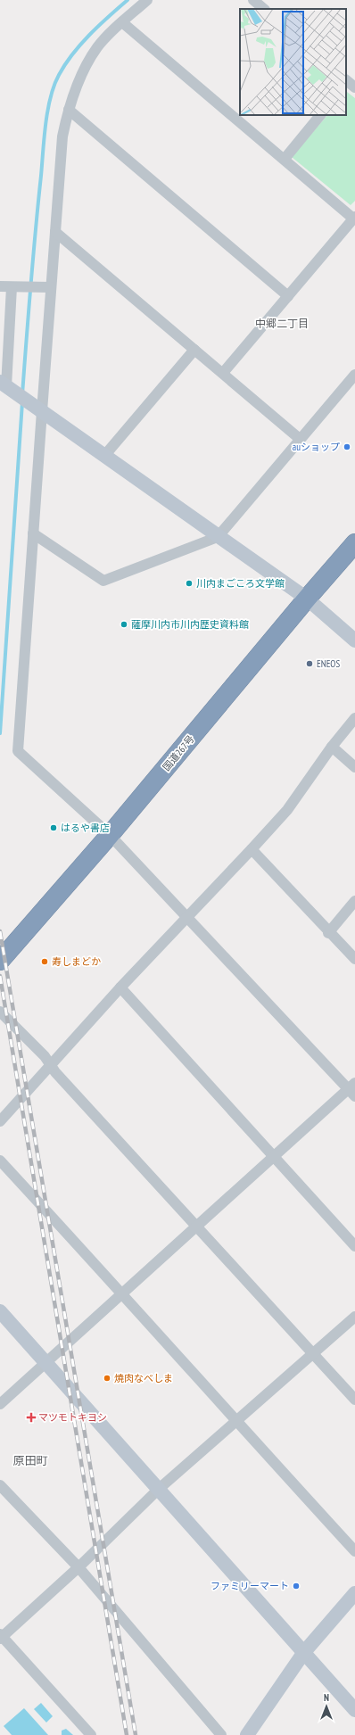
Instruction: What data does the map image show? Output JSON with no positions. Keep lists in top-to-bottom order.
{
  "streets": {
    "highway": ["国道267号"]
  },
  "districts": ["中郷二丁目", "原田町"],
  "places": {
    "other": [
      "auショップ",
      "川内まごころ文学館",
      "薩摩川内市川内歴史資料館",
      "ENEOS",
      "はるや書店",
      "寿しまどか",
      "焼肉なべしま",
      "ファミリーマート"
    ],
    "health": ["マツモトキヨシ"]
  },
  "north": "top"
}
